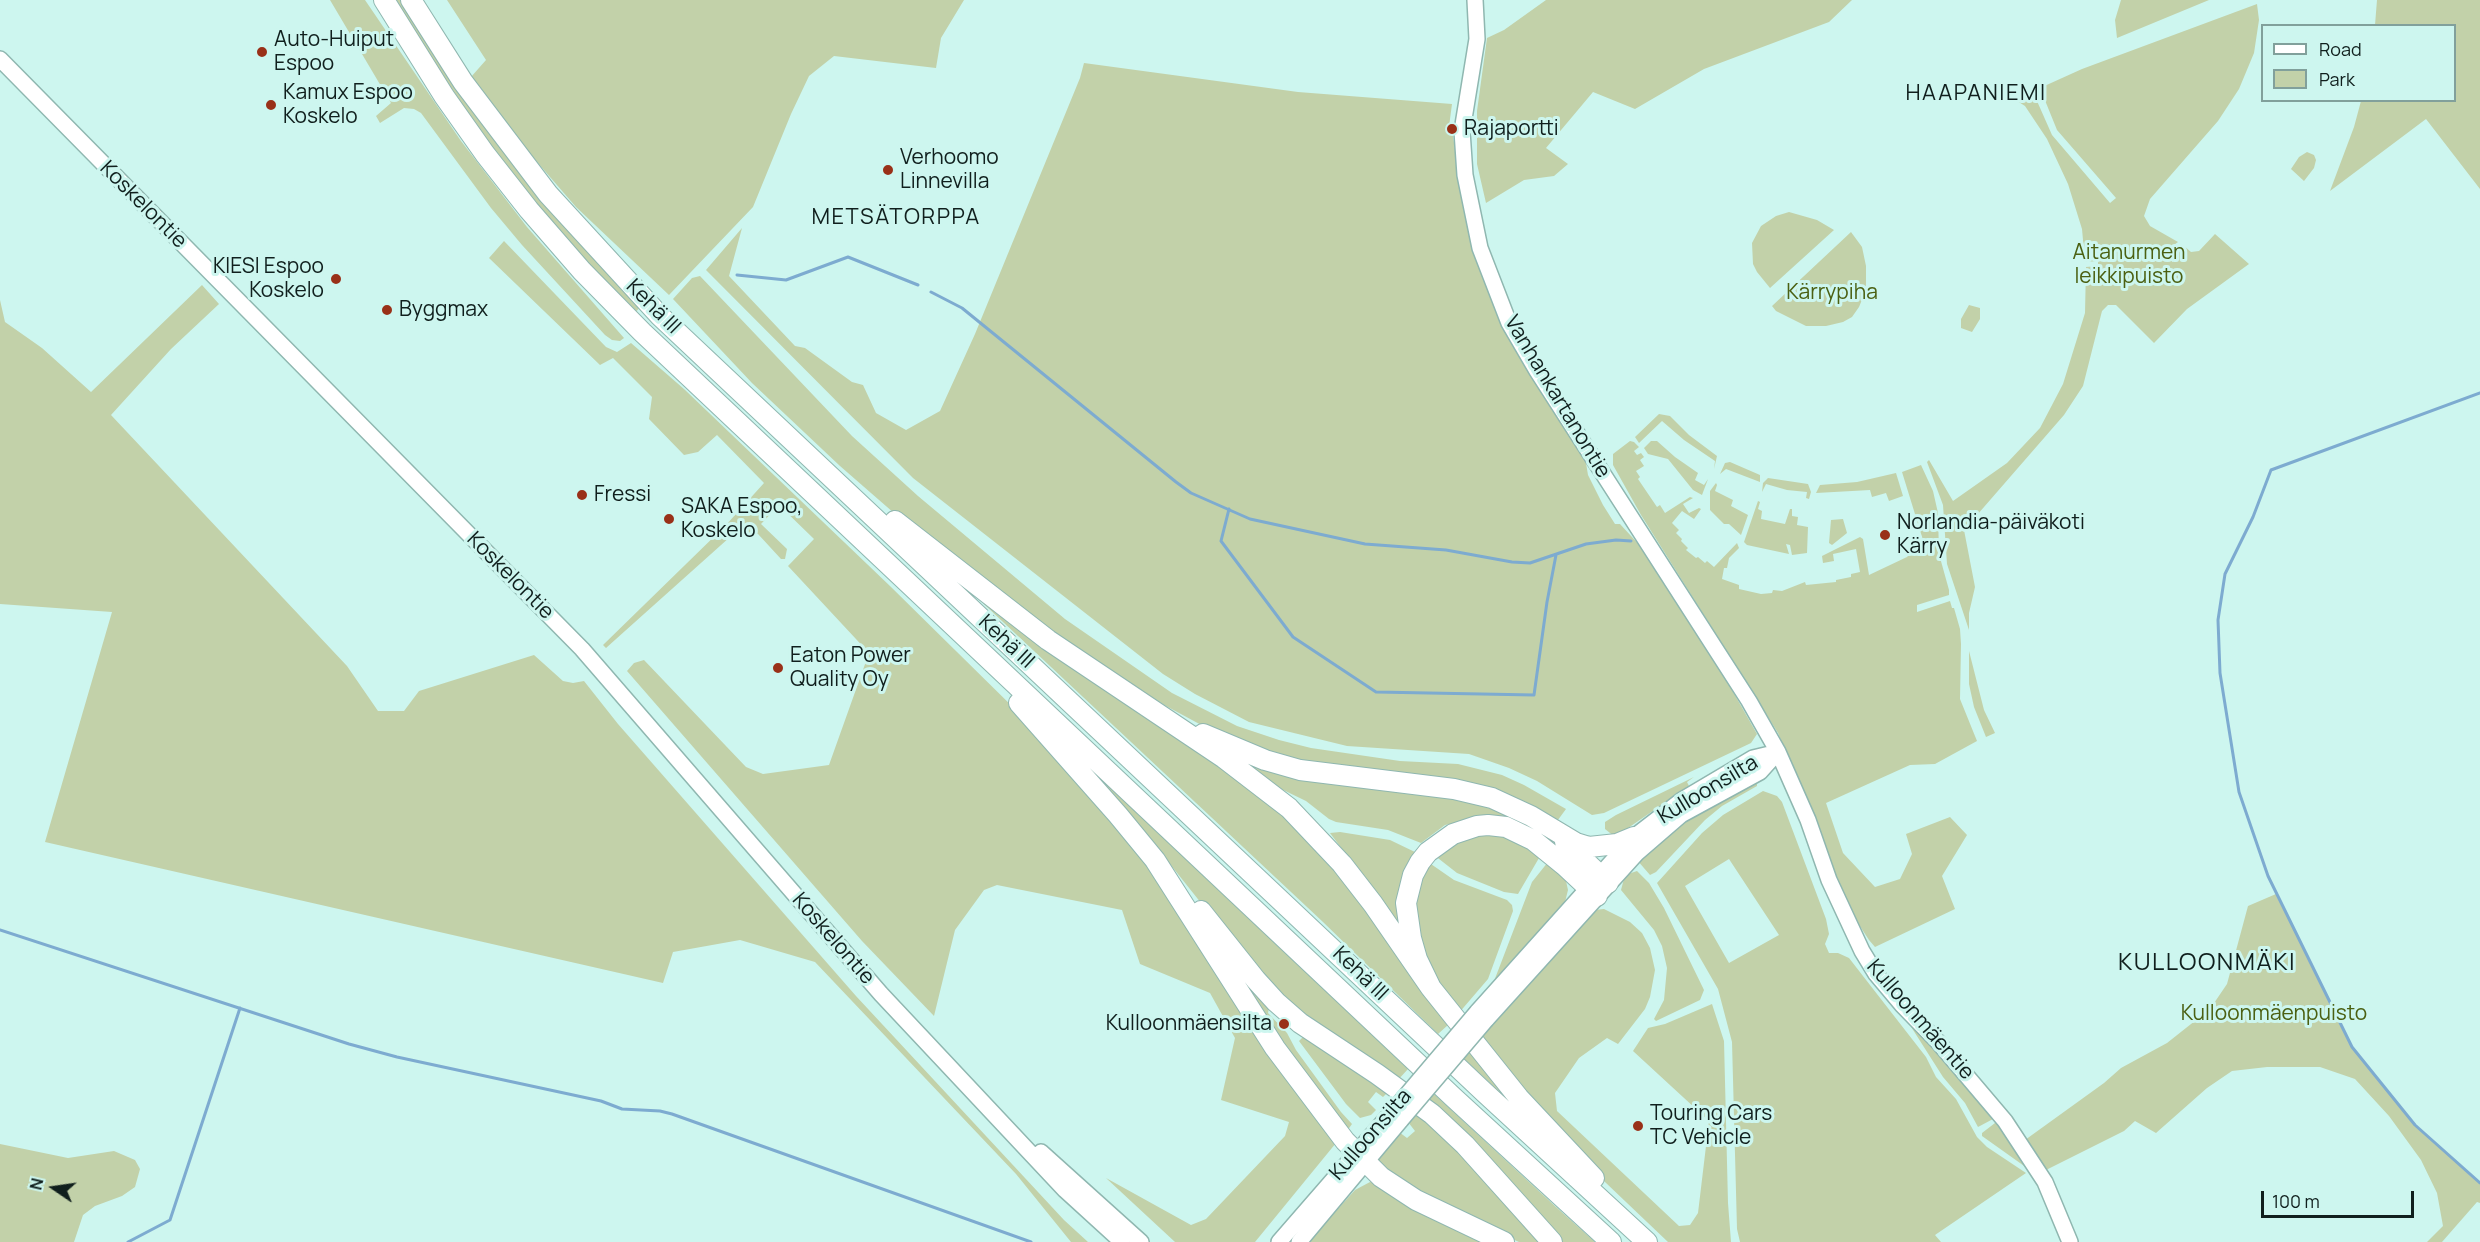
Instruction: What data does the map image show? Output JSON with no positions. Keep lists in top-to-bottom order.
{
  "streets": {
    "highway": ["Kehä III"],
    "main road": [
      "Koskelontie",
      "Vanhankartanontie",
      "Kulloonsilta",
      "Kulloonmäentie"
    ]
  },
  "crossings": [
    ["Vanhankartanontie", "Kulloonsilta"],
    ["Vanhankartanontie", "Kulloonmäentie"],
    ["Kulloonsilta", "Kulloonmäentie"]
  ],
  "districts": ["HAAPANIEMI", "METSÄTORPPA", "KULLOONMÄKI"],
  "parks": ["Aitanurmen leikkipuisto", "Kärrypiha", "Kulloonmäenpuisto"],
  "places": [
    "Auto-Huiput Espoo",
    "Kamux Espoo Koskelo",
    "Rajaportti",
    "Verhoomo Linnevilla",
    "KIESI Espoo Koskelo",
    "Byggmax",
    "Fressi",
    "SAKA Espoo, Koskelo",
    "Norlandia-päiväkoti Kärry",
    "Eaton Power Quality Oy",
    "Kulloonmäensilta",
    "Touring Cars TC Vehicle"
  ],
  "legend": ["Road", "Park"],
  "scale_bar": "100 m",
  "north": "left"
}
